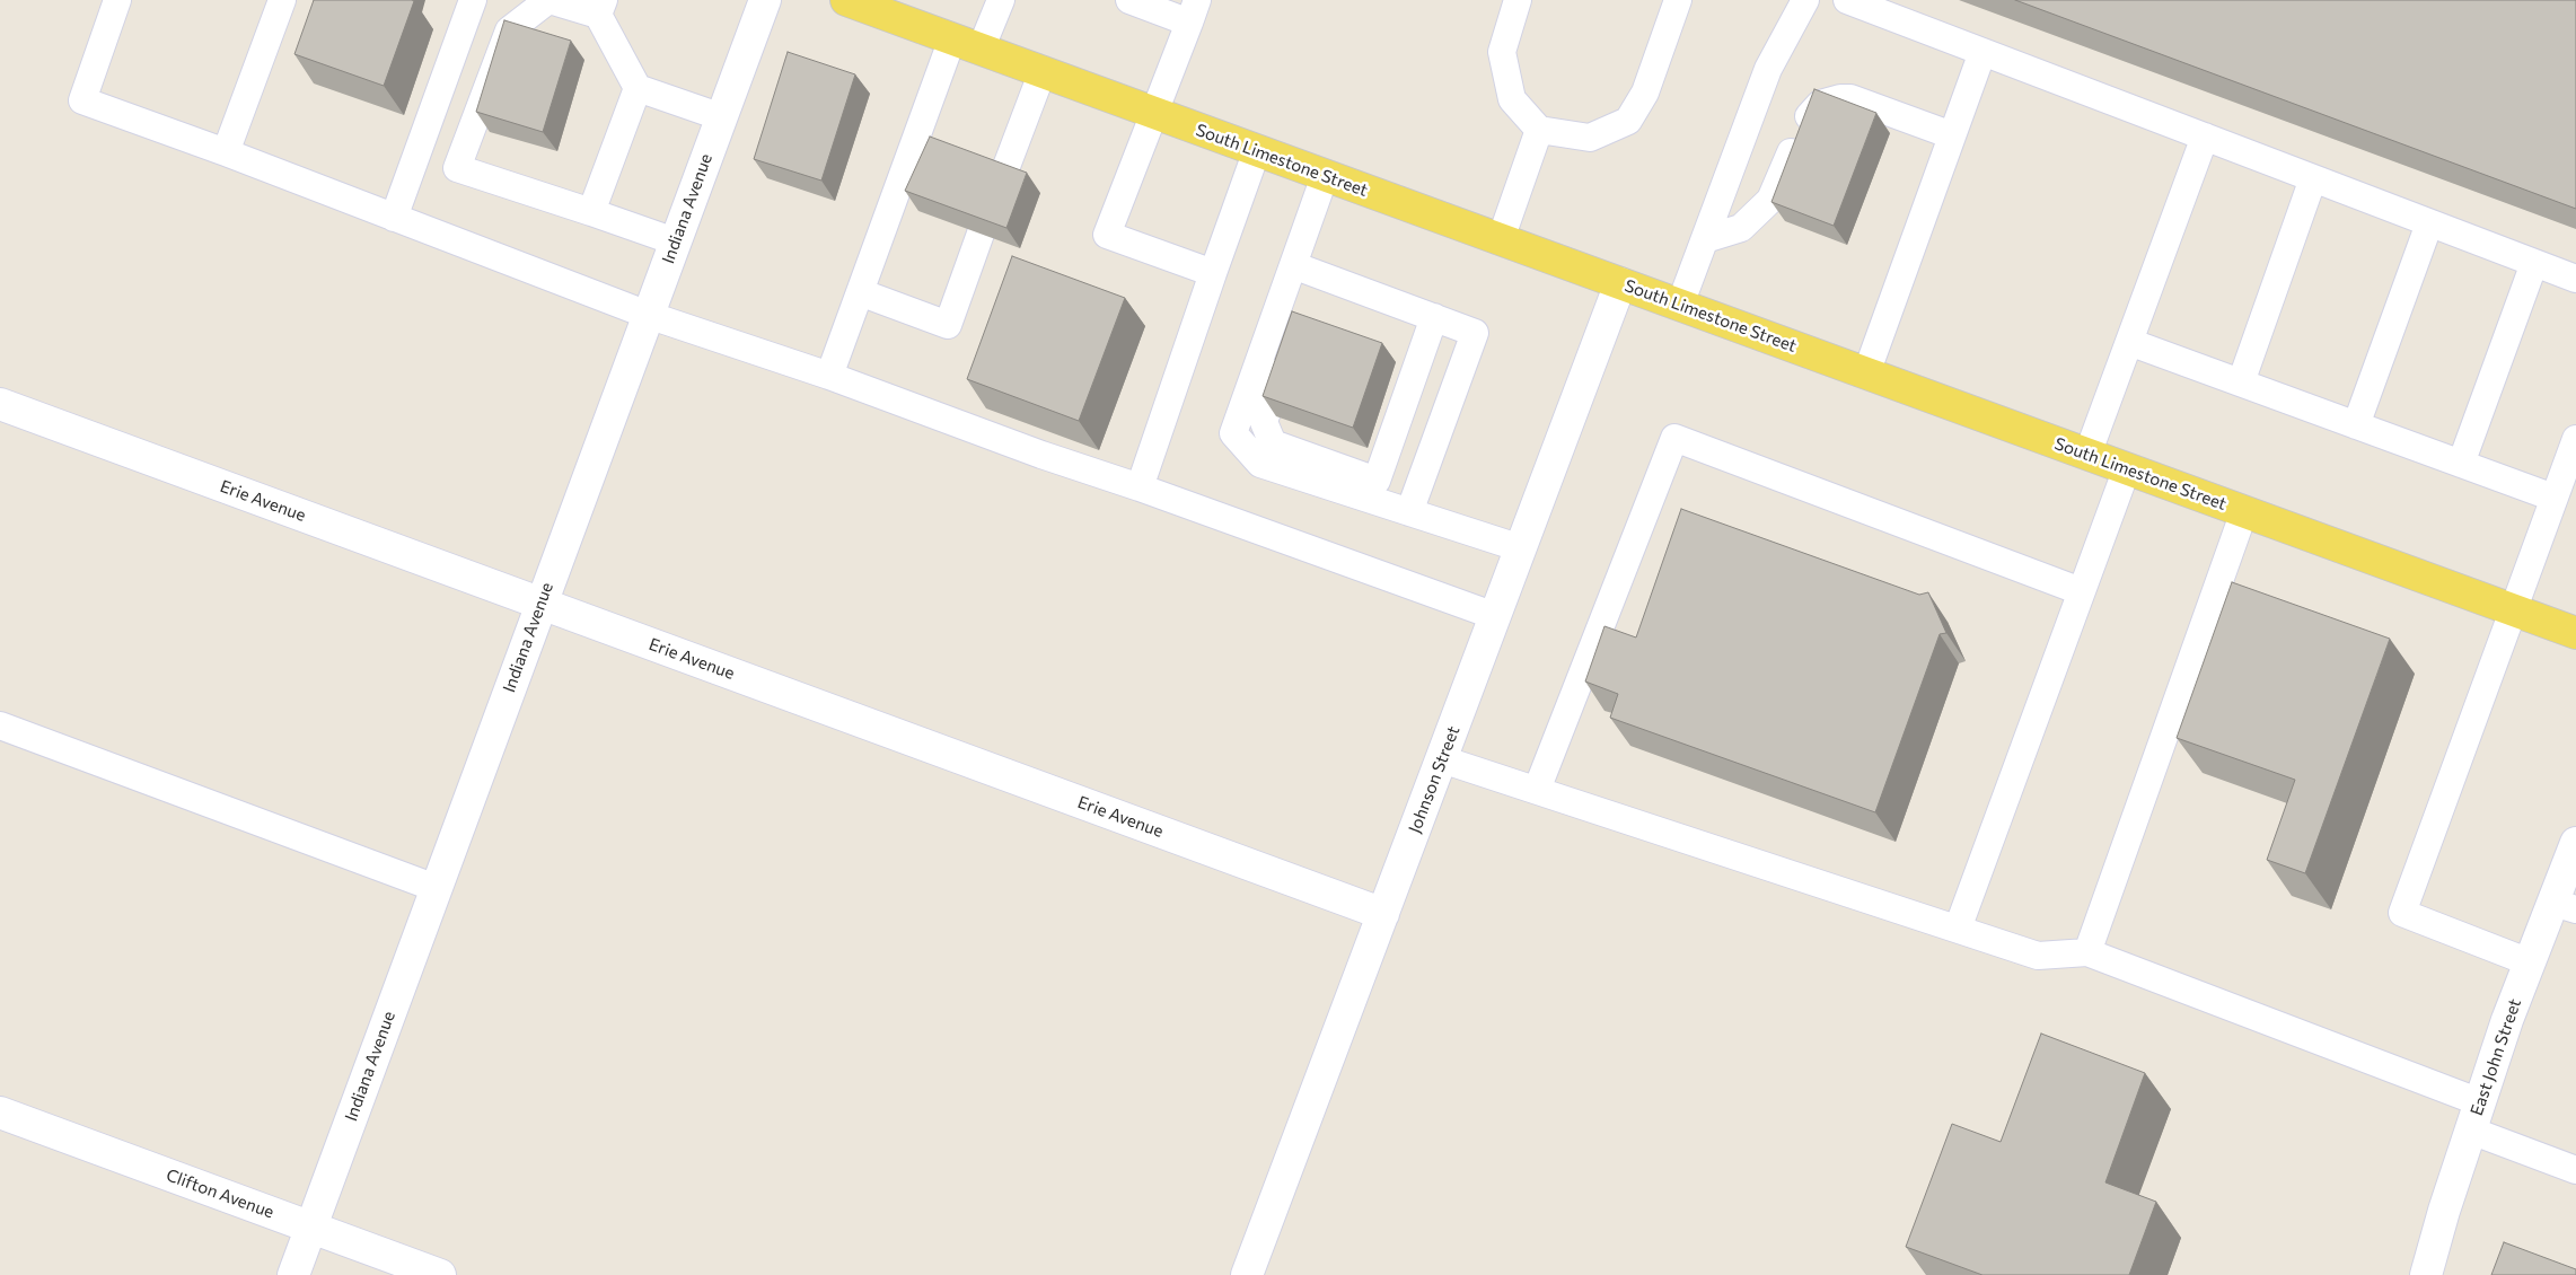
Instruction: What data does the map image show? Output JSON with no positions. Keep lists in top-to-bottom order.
{
  "streets": {
    "main road": ["South Limestone Street"],
    "street": [
      "Indiana Avenue",
      "Erie Avenue",
      "Johnson Street",
      "East John Street",
      "Clifton Avenue"
    ]
  },
  "crossings": [
    ["South Limestone Street", "Johnson Street"],
    ["Indiana Avenue", "Erie Avenue"],
    ["Indiana Avenue", "Clifton Avenue"],
    ["Erie Avenue", "Johnson Street"]
  ]
}
